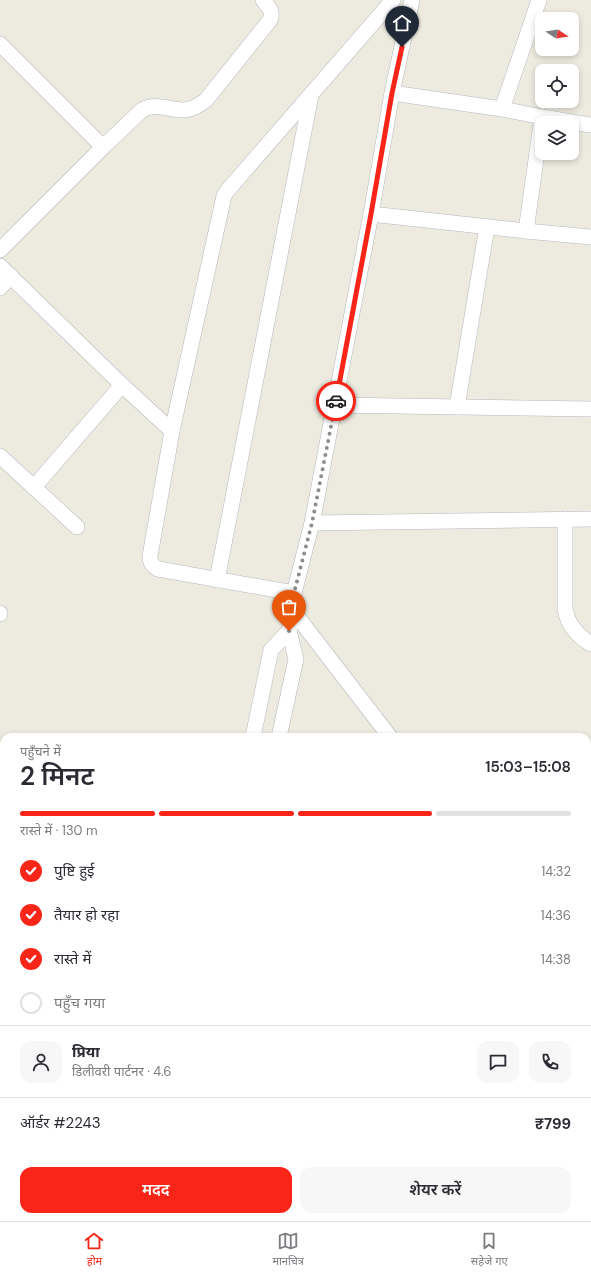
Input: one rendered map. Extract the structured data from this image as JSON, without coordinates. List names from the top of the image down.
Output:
{
  "north": "right",
  "page": {
    "heading": ["2 मिनट", "पहुँचने में", "15:03–15:08"],
    "panel": [
      "प्रिया",
      "डिलीवरी पार्टनर · 4.6",
      "ऑर्डर #2243",
      "₹799"
    ],
    "bar": "रास्ते में · 130 m",
    "list": [
      ["पुष्टि हुई", "14:32"],
      ["तैयार हो रहा", "14:36"],
      ["रास्ते में", "14:38"],
      "पहुँच गया"
    ],
    "buttons": ["मदद", "शेयर करें"],
    "tabs": ["होम", "मानचित्र", "सहेजे गए"]
  }
}
